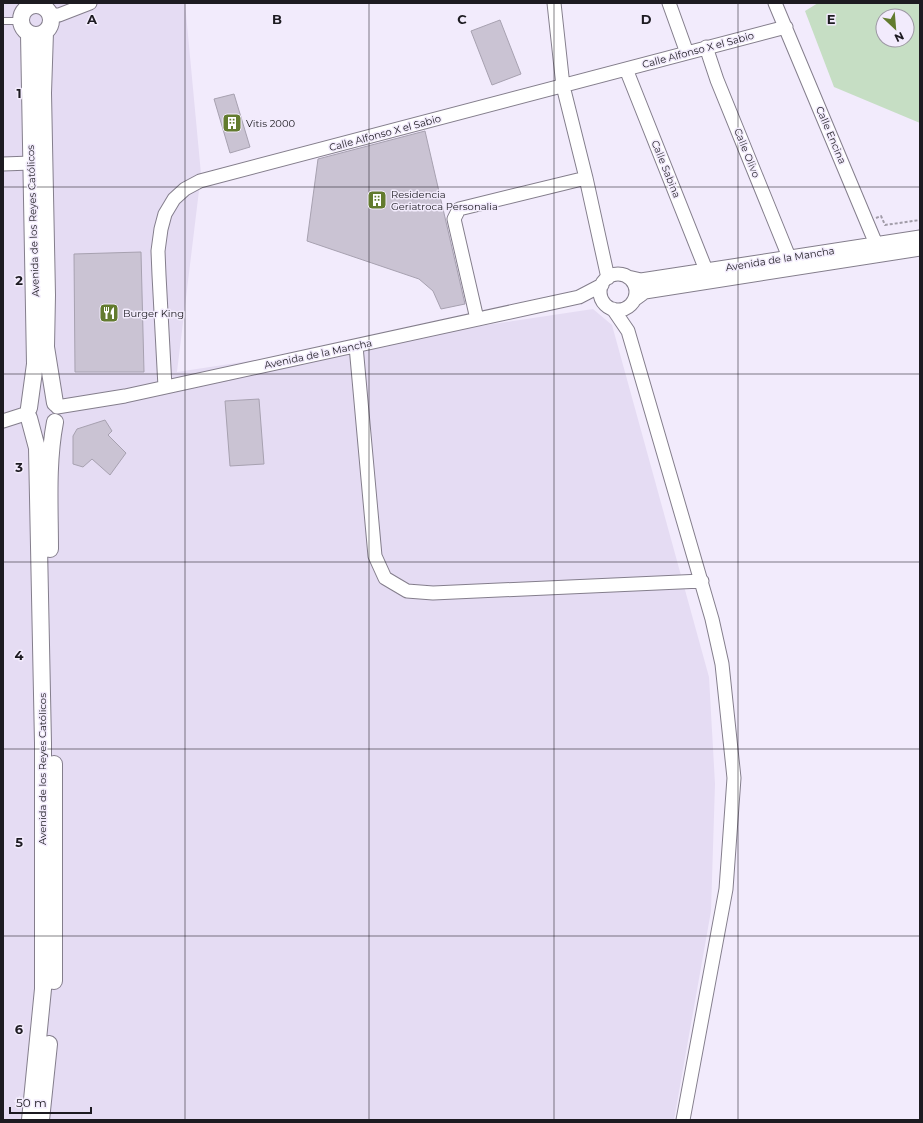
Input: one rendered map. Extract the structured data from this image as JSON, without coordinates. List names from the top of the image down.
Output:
{
  "streets": {
    "street": [
      "Calle Alfonso X el Sabio",
      "Calle Encina",
      "Calle Olivo",
      "Calle Sabina",
      "Avenida de los Reyes Católicos",
      "Avenida de la Mancha"
    ]
  },
  "crossings": [
    ["Calle Alfonso X el Sabio", "Calle Encina"],
    ["Calle Alfonso X el Sabio", "Calle Olivo"],
    ["Calle Alfonso X el Sabio", "Calle Sabina"],
    ["Calle Alfonso X el Sabio", "Avenida de la Mancha"],
    ["Calle Encina", "Avenida de la Mancha"],
    ["Calle Olivo", "Avenida de la Mancha"],
    ["Calle Sabina", "Avenida de la Mancha"],
    ["Avenida de los Reyes Católicos", "Avenida de la Mancha"]
  ],
  "places": {
    "building": ["Vitis 2000", "Residencia Geriatroca Personalia"],
    "restaurant": ["Burger King"]
  },
  "scale_bar": "50 m",
  "north": "bottom right",
  "grid": {
    "columns": [
      "A",
      "B",
      "C",
      "D",
      "E"
    ],
    "rows": [
      "1",
      "2",
      "3",
      "4",
      "5",
      "6"
    ]
  }
}
